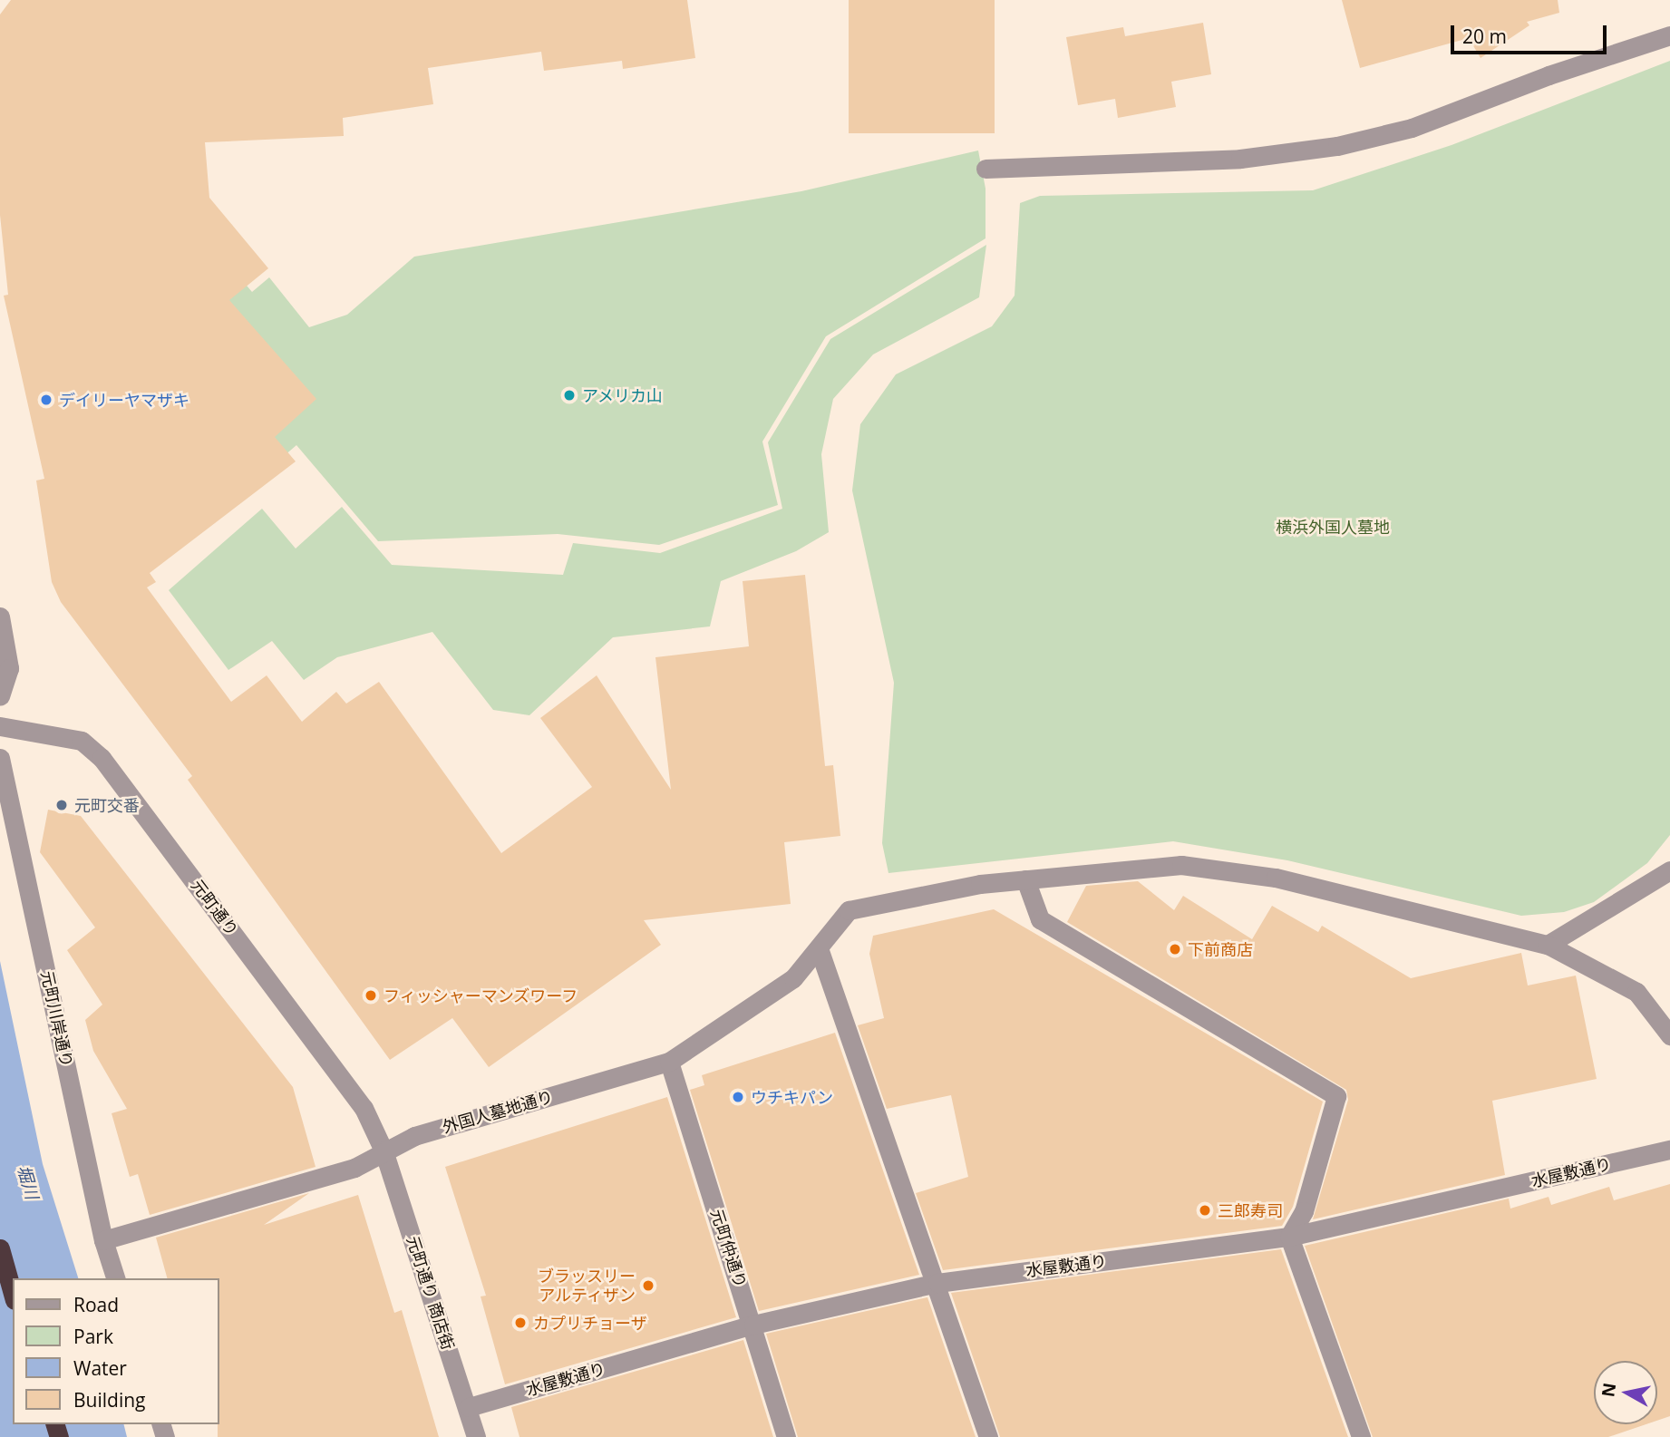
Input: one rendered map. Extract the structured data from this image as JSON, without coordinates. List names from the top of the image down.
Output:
{
  "streets": {
    "street": [
      "元町通り",
      "元町川岸通り",
      "外国人墓地通り",
      "水屋敷通り",
      "元町仲通り",
      "元町通り 商店街"
    ]
  },
  "crossings": [
    ["元町通り", "外国人墓地通り"],
    ["元町通り", "元町通り 商店街"],
    ["元町川岸通り", "外国人墓地通り"],
    ["外国人墓地通り", "元町仲通り"],
    ["外国人墓地通り", "元町通り 商店街"],
    ["水屋敷通り", "元町仲通り"],
    ["水屋敷通り", "元町通り 商店街"]
  ],
  "water": ["堀川"],
  "parks": ["横浜外国人墓地"],
  "places": [
    "アメリカ山",
    "デイリーヤマザキ",
    "元町交番",
    "下前商店",
    "フィッシャーマンズワーフ",
    "ウチキパン",
    "三郎寿司",
    "ブラッスリー アルティザン",
    "カプリチョーザ"
  ],
  "legend": [
    "Road",
    "Park",
    "Water",
    "Building"
  ],
  "scale_bar": "20 m",
  "north": "left"
}
